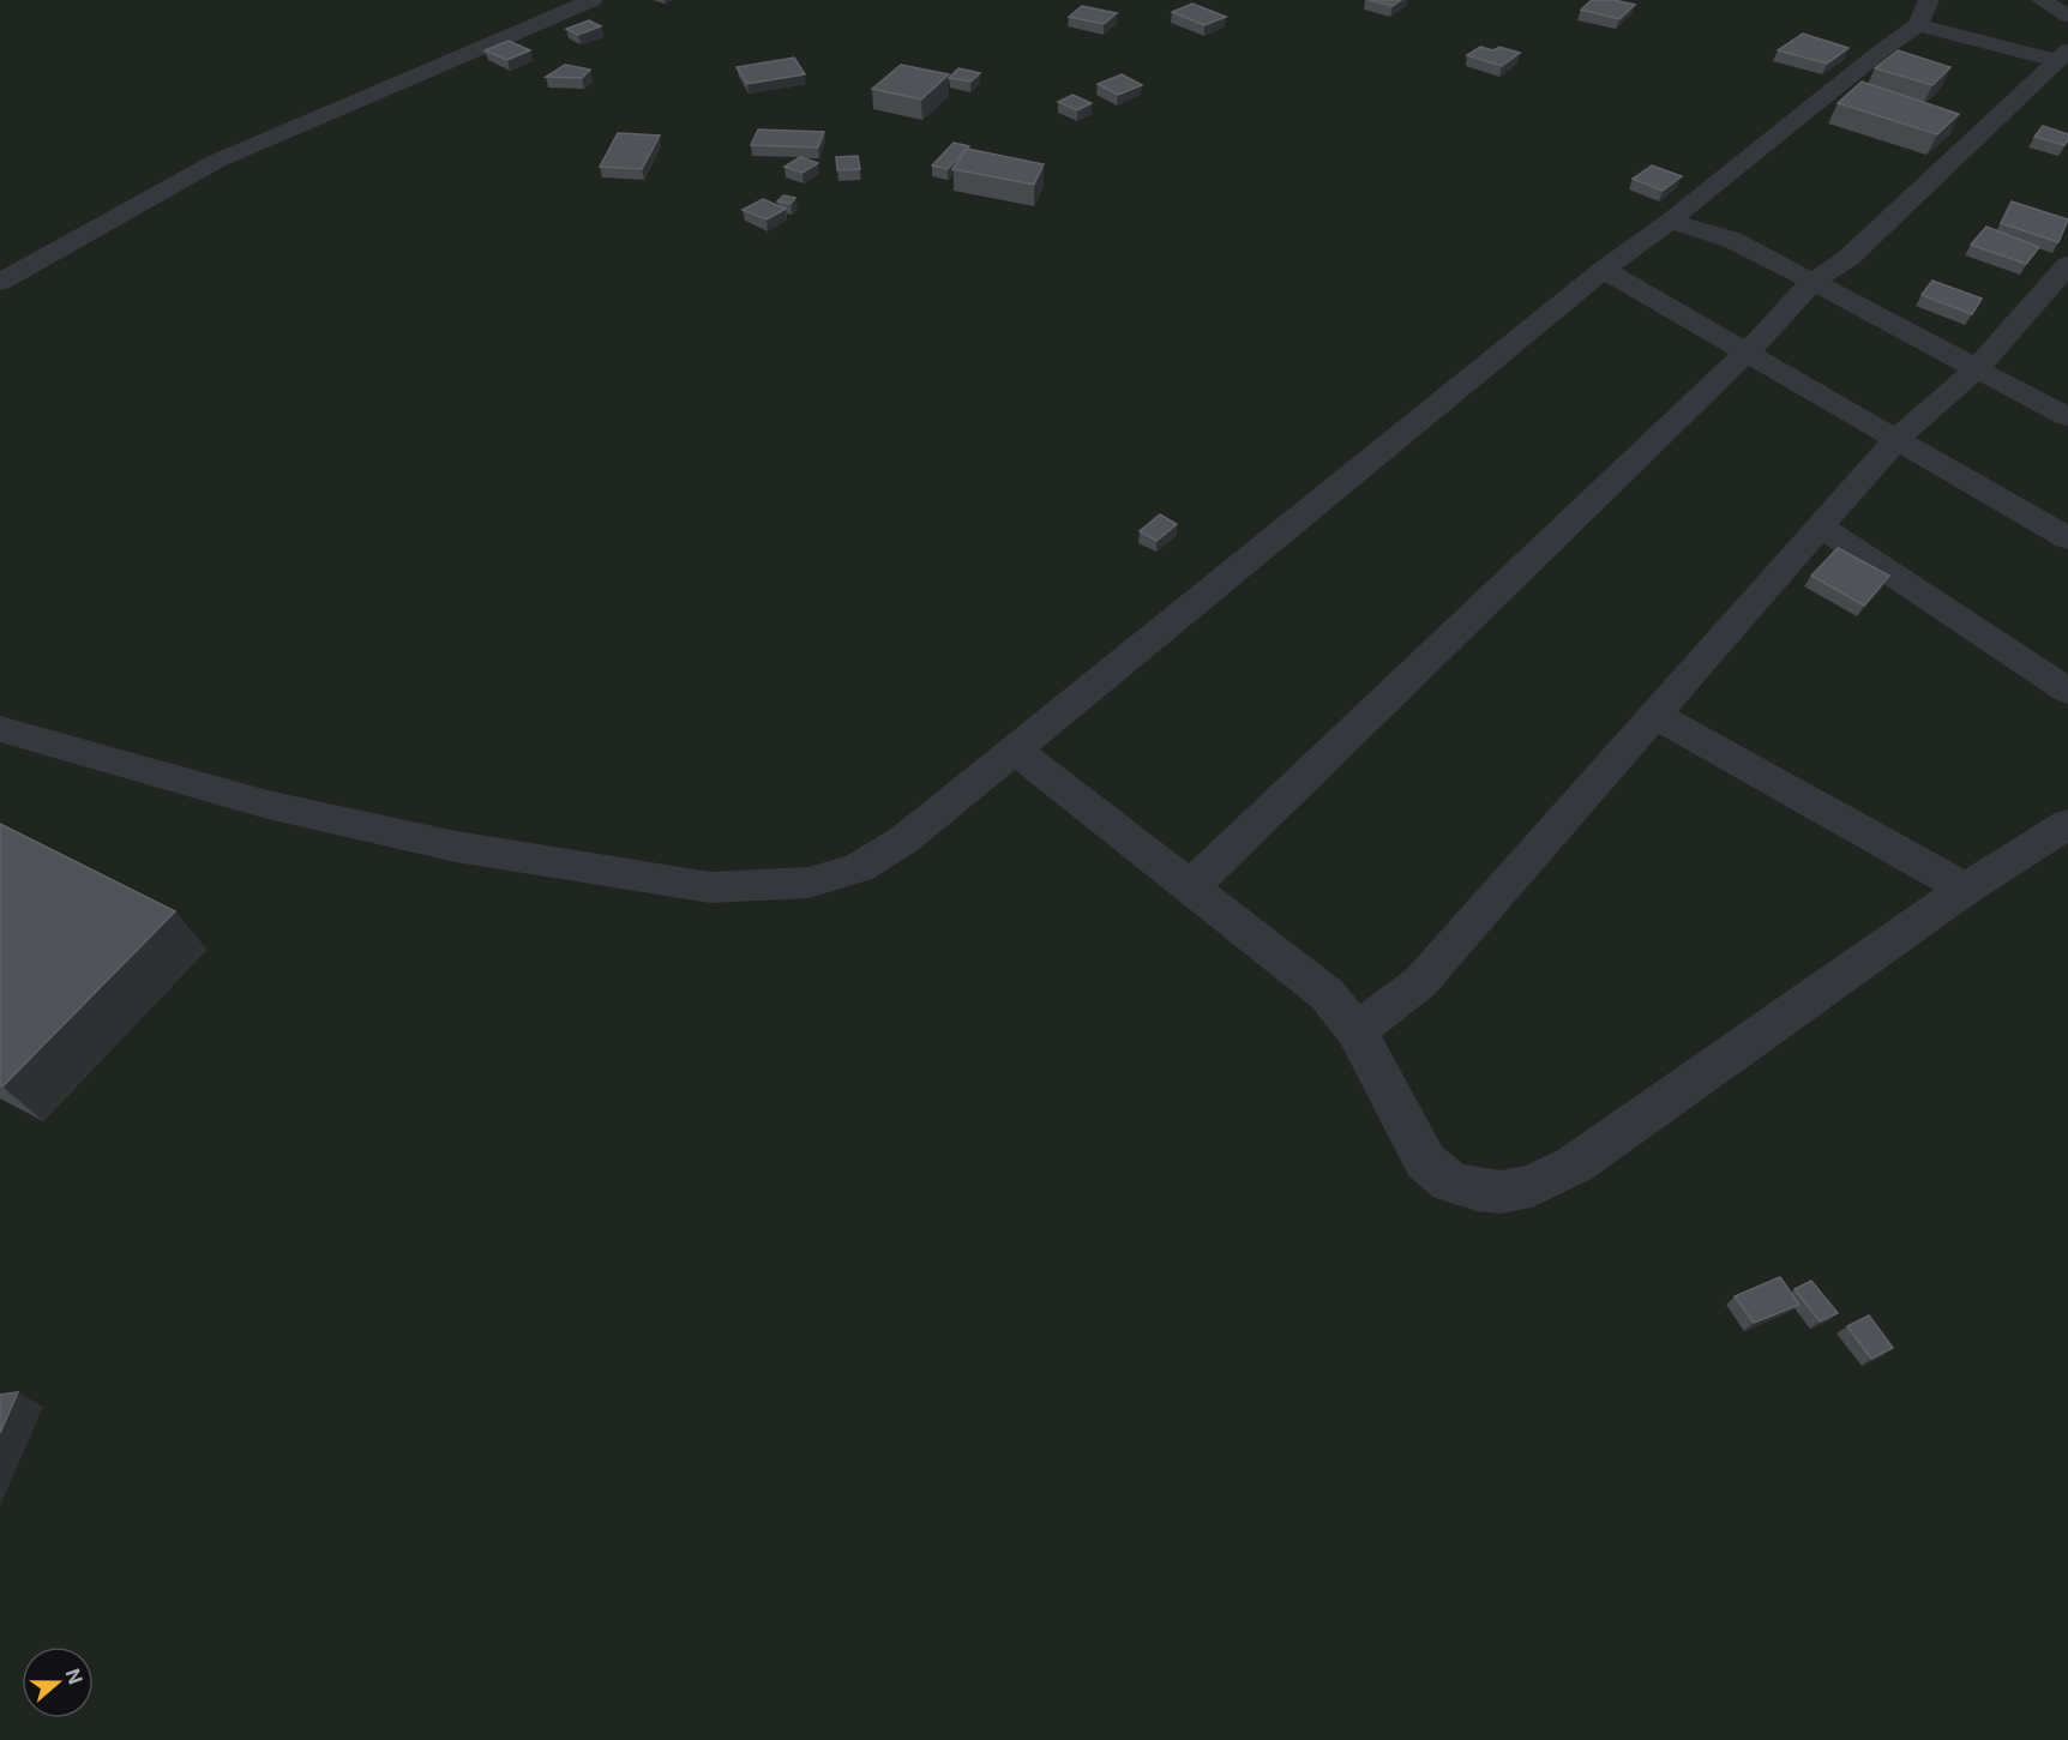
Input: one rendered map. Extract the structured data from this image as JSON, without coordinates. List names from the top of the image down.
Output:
{
  "north": "right"
}
